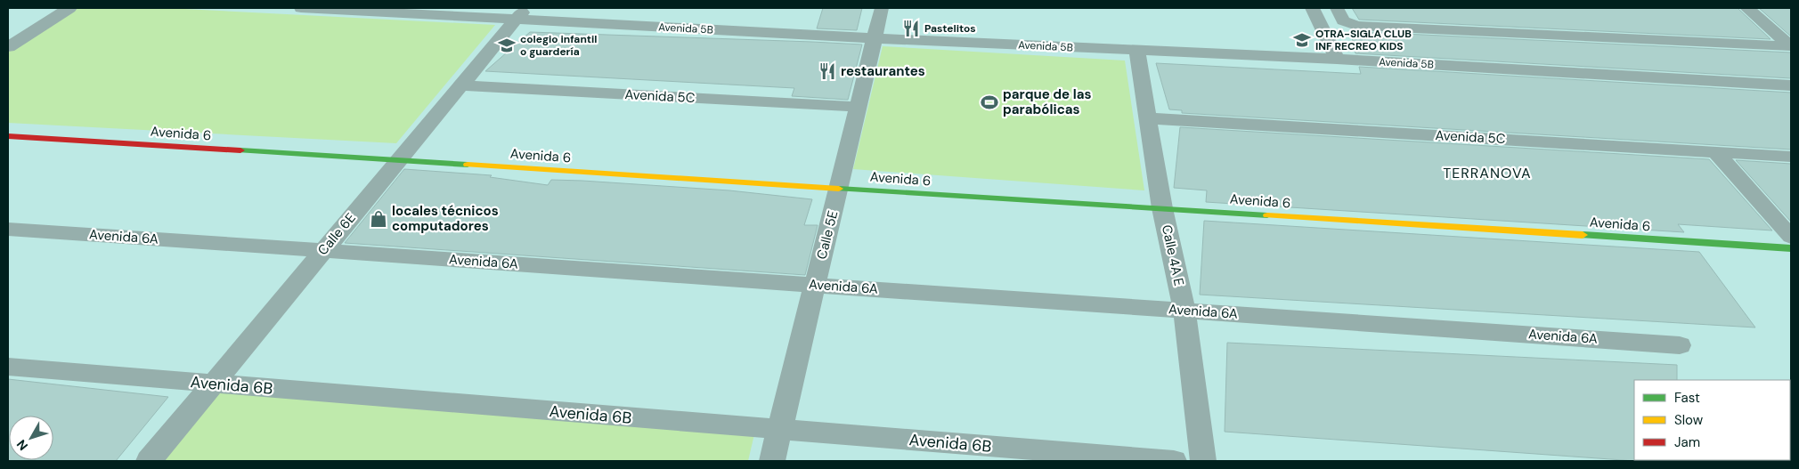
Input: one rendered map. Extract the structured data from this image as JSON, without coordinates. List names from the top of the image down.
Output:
{
  "streets": {
    "street": [
      "Avenida 5B",
      "Avenida 5C",
      "Avenida 6",
      "Calle 6E",
      "Calle 5E",
      "Avenida 6A",
      "Calle 4A E",
      "Avenida 6B"
    ]
  },
  "crossings": [
    ["Avenida 5B", "Calle 6E"],
    ["Avenida 5B", "Calle 5E"],
    ["Avenida 5B", "Calle 4A E"],
    ["Avenida 5C", "Calle 6E"],
    ["Avenida 5C", "Calle 5E"],
    ["Avenida 5C", "Calle 4A E"],
    ["Avenida 6", "Calle 6E"],
    ["Avenida 6", "Calle 5E"],
    ["Avenida 6", "Calle 4A E"],
    ["Calle 6E", "Avenida 6A"],
    ["Calle 6E", "Avenida 6B"],
    ["Calle 5E", "Avenida 6A"],
    ["Calle 5E", "Avenida 6B"],
    ["Avenida 6A", "Calle 4A E"]
  ],
  "districts": ["TERRANOVA"],
  "places": {
    "restaurant": ["Pastelitos", "restaurantes"],
    "school or university": ["OTRA-SIGLA CLUB INF RECREO KIDS", "colegio infantil o guardería"],
    "sports": ["parque de las parabólicas"],
    "shop": ["locales técnicos computadores"]
  },
  "legend": ["Fast", "Slow", "Jam"],
  "north": "bottom left"
}
